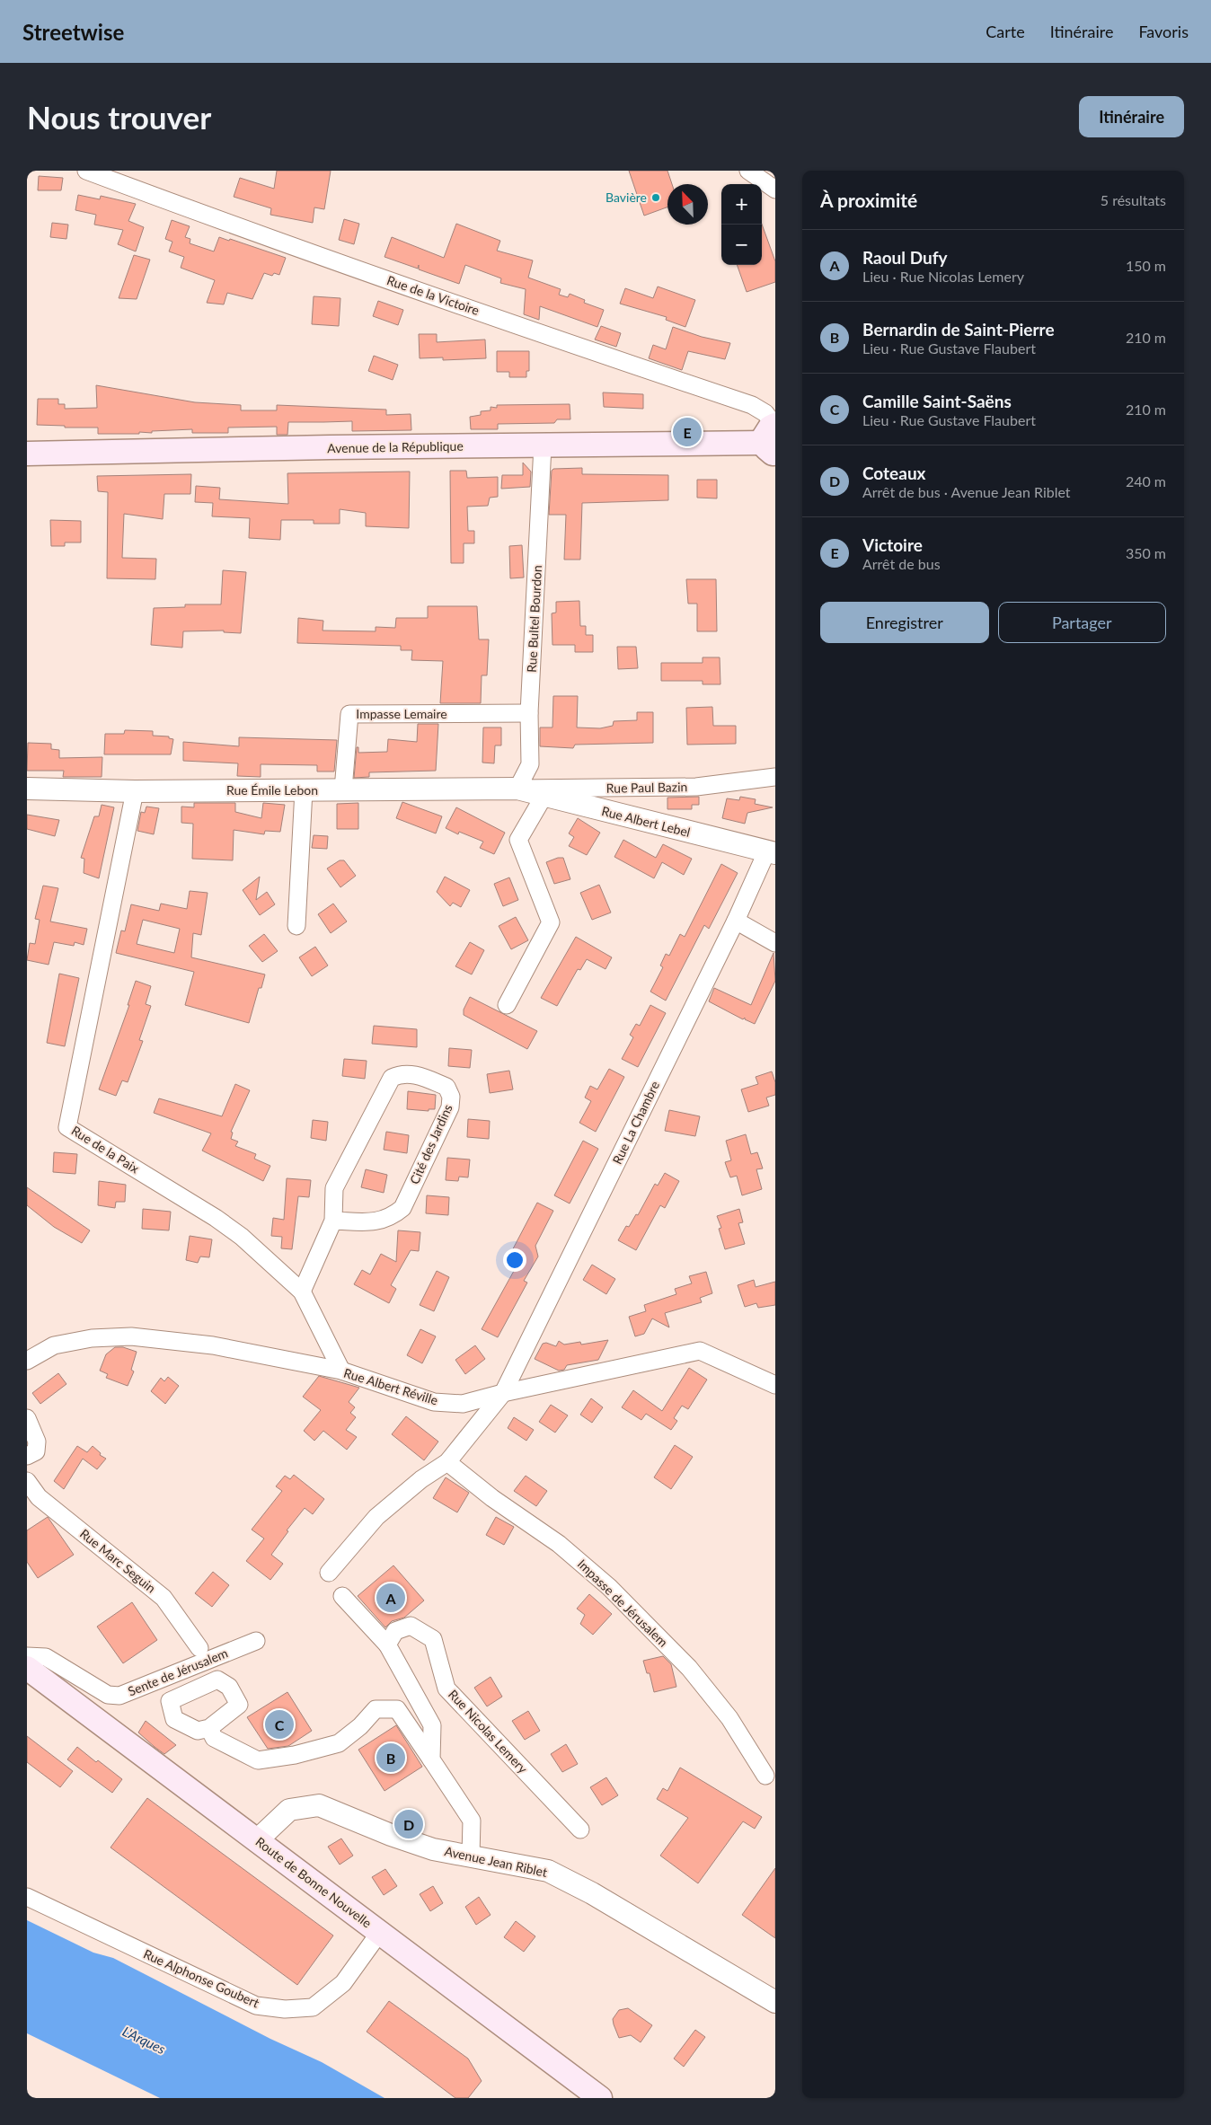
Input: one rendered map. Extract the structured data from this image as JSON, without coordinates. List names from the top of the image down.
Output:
{
  "streets": {
    "main road": ["Avenue de la République", "Route de Bonne Nouvelle"],
    "street": [
      "Rue de la Victoire",
      "Rue Bultel Bourdon",
      "Impasse Lemaire",
      "Rue Paul Bazin",
      "Rue Émile Lebon",
      "Rue Albert Lebel",
      "Rue La Chambre",
      "Cité des Jardins",
      "Rue de la Paix",
      "Rue Albert Réville",
      "Rue Marc Seguin",
      "Impasse de Jérusalem",
      "Sente de Jérusalem",
      "Rue Nicolas Lemery",
      "Avenue Jean Riblet",
      "Rue Alphonse Goubert"
    ]
  },
  "crossings": [
    ["Rue de la Victoire", "Avenue de la République"],
    ["Avenue de la République", "Rue Bultel Bourdon"],
    ["Rue Bultel Bourdon", "Impasse Lemaire"],
    ["Rue Bultel Bourdon", "Rue Paul Bazin"],
    ["Rue Bultel Bourdon", "Rue Émile Lebon"],
    ["Rue Bultel Bourdon", "Rue Albert Lebel"],
    ["Impasse Lemaire", "Rue Émile Lebon"],
    ["Rue Paul Bazin", "Rue Émile Lebon"],
    ["Rue Paul Bazin", "Rue Albert Lebel"],
    ["Rue Émile Lebon", "Rue Albert Lebel"],
    ["Rue Émile Lebon", "Rue de la Paix"],
    ["Rue Albert Lebel", "Rue La Chambre"],
    ["Rue La Chambre", "Rue Albert Réville"],
    ["Cité des Jardins", "Rue de la Paix"],
    ["Rue de la Paix", "Rue Albert Réville"],
    ["Avenue Jean Riblet", "Route de Bonne Nouvelle"],
    ["Route de Bonne Nouvelle", "Rue Alphonse Goubert"]
  ],
  "water": ["L'Arques"],
  "places": ["Bavière"],
  "north": "top left",
  "page": {
    "header": "Streetwise",
    "nav": ["Carte", "Itinéraire", "Favoris"],
    "buttons": [
      "Itinéraire",
      ["Enregistrer", "Partager"]
    ],
    "title": "Nous trouver",
    "heading": ["À proximité", "5 résultats"],
    "map_buttons": ["+", "−"],
    "list": [
      {
        "mark": "A",
        "name": "Raoul Dufy",
        "note": "Lieu · Rue Nicolas Lemery",
        "value": "150 m"
      },
      {
        "mark": "B",
        "name": "Bernardin de Saint-Pierre",
        "note": "Lieu · Rue Gustave Flaubert",
        "value": "210 m"
      },
      {
        "mark": "C",
        "name": "Camille Saint-Saëns",
        "note": "Lieu · Rue Gustave Flaubert",
        "value": "210 m"
      },
      {
        "mark": "D",
        "name": "Coteaux",
        "note": "Arrêt de bus · Avenue Jean Riblet",
        "value": "240 m"
      },
      {
        "mark": "E",
        "name": "Victoire",
        "note": "Arrêt de bus",
        "value": "350 m"
      }
    ],
    "pins": [
      "E",
      "A",
      "C",
      "B",
      "D"
    ]
  }
}
